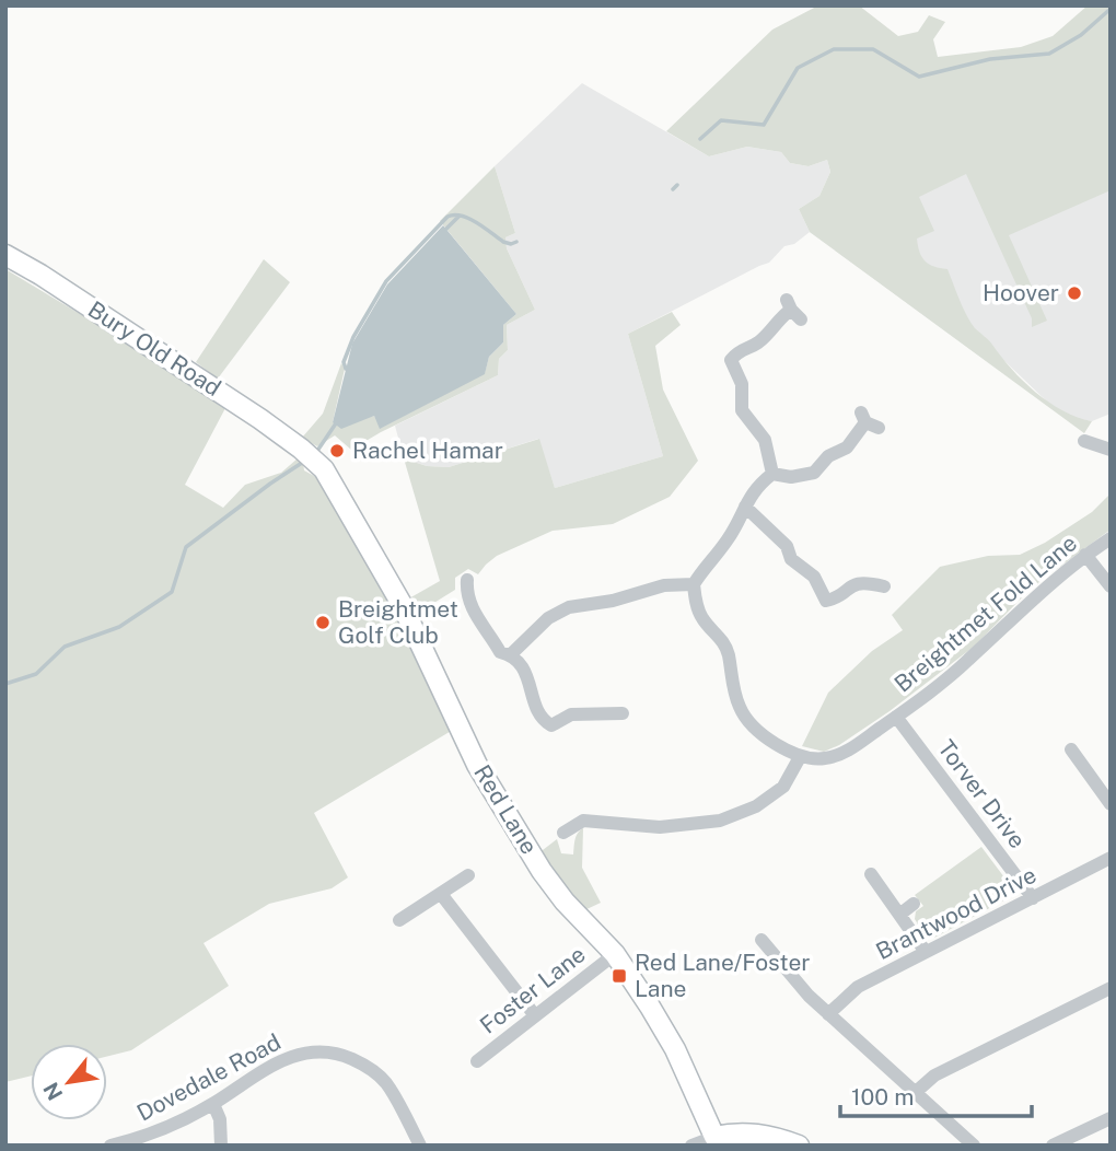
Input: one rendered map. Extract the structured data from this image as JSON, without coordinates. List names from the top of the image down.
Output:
{
  "streets": {
    "street": [
      "Bury Old Road",
      "Breightmet Fold Lane",
      "Torver Drive",
      "Red Lane",
      "Brantwood Drive",
      "Foster Lane",
      "Dovedale Road"
    ]
  },
  "crossings": [
    ["Bury Old Road", "Red Lane"],
    ["Breightmet Fold Lane", "Torver Drive"],
    ["Torver Drive", "Brantwood Drive"],
    ["Red Lane", "Foster Lane"]
  ],
  "places": {
    "other": ["Hoover", "Rachel Hamar", "Breightmet Golf Club"],
    "transit": ["Red Lane/Foster Lane"]
  },
  "scale_bar": "100 m",
  "north": "bottom left"
}
